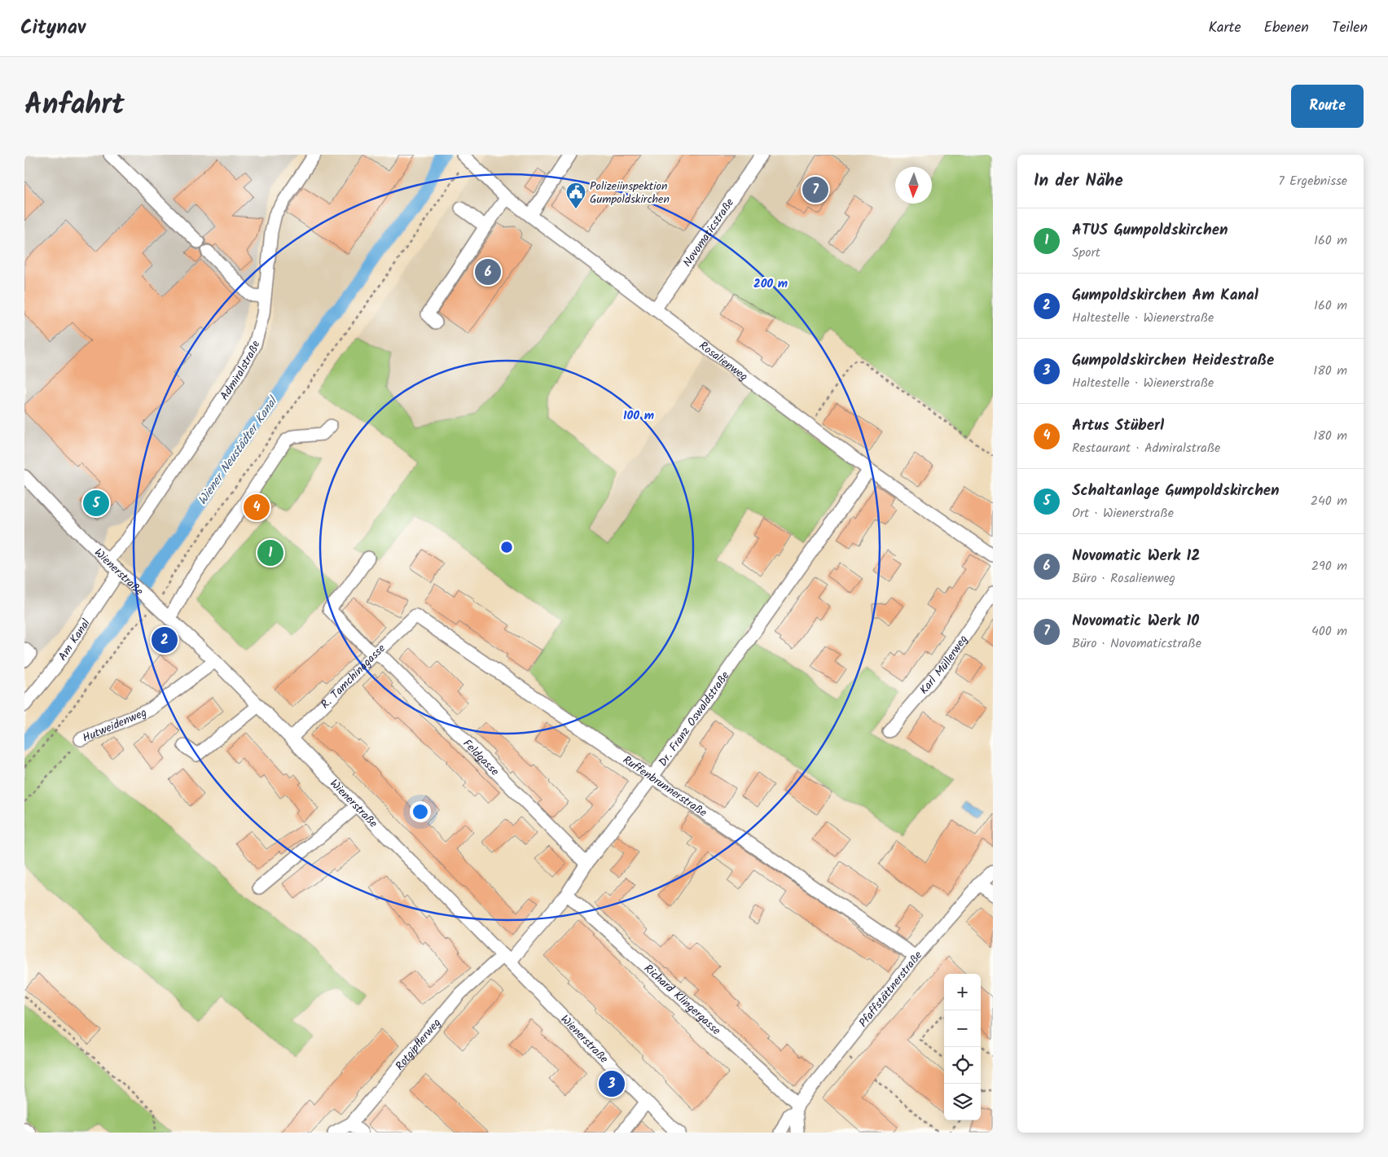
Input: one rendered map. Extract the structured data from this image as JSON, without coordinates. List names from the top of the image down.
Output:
{
  "streets": {
    "street": [
      "Novomaticstraße",
      "Rosalienweg",
      "Admiralstraße",
      "Wienerstraße",
      "Am Kanal",
      "Karl Müllerweg",
      "R. Tamchinagasse",
      "Dr. Franz Oswaldstraße",
      "Hutweidenweg",
      "Feldgasse",
      "Ruffenbrunnerstraße",
      "Pfaffstättnerstraße",
      "Richard Klingergasse",
      "Rotgipflerweg"
    ]
  },
  "crossings": [
    ["Novomaticstraße", "Rosalienweg"],
    ["Rosalienweg", "Dr. Franz Oswaldstraße"],
    ["Admiralstraße", "Wienerstraße"],
    ["Wienerstraße", "Am Kanal"],
    ["Wienerstraße", "R. Tamchinagasse"],
    ["Wienerstraße", "Dr. Franz Oswaldstraße"],
    ["Wienerstraße", "Hutweidenweg"],
    ["Wienerstraße", "Rotgipflerweg"],
    ["R. Tamchinagasse", "Feldgasse"],
    ["R. Tamchinagasse", "Ruffenbrunnerstraße"],
    ["Dr. Franz Oswaldstraße", "Feldgasse"],
    ["Dr. Franz Oswaldstraße", "Ruffenbrunnerstraße"],
    ["Dr. Franz Oswaldstraße", "Richard Klingergasse"],
    ["Dr. Franz Oswaldstraße", "Rotgipflerweg"],
    ["Ruffenbrunnerstraße", "Pfaffstättnerstraße"],
    ["Pfaffstättnerstraße", "Richard Klingergasse"]
  ],
  "water": ["Wiener Neustädter Kanal"],
  "places": {
    "public building": ["Polizeiinspektion Gumpoldskirchen"]
  },
  "north": "bottom",
  "page": {
    "header": "Citynav",
    "nav": ["Karte", "Ebenen", "Teilen"],
    "title": "Anfahrt",
    "buttons": "Route",
    "heading": ["In der Nähe", "7 Ergebnisse"],
    "pins": [
      "7",
      "6",
      "5",
      "4",
      "1",
      "2",
      "3"
    ],
    "list": [
      {
        "mark": "1",
        "name": "ATUS Gumpoldskirchen",
        "note": "Sport",
        "value": "160 m"
      },
      {
        "mark": "2",
        "name": "Gumpoldskirchen Am Kanal",
        "note": "Haltestelle · Wienerstraße",
        "value": "160 m"
      },
      {
        "mark": "3",
        "name": "Gumpoldskirchen Heidestraße",
        "note": "Haltestelle · Wienerstraße",
        "value": "180 m"
      },
      {
        "mark": "4",
        "name": "Artus Stüberl",
        "note": "Restaurant · Admiralstraße",
        "value": "180 m"
      },
      {
        "mark": "5",
        "name": "Schaltanlage Gumpoldskirchen",
        "note": "Ort · Wienerstraße",
        "value": "240 m"
      },
      {
        "mark": "6",
        "name": "Novomatic Werk 12",
        "note": "Büro · Rosalienweg",
        "value": "290 m"
      },
      {
        "mark": "7",
        "name": "Novomatic Werk 10",
        "note": "Büro · Novomaticstraße",
        "value": "400 m"
      }
    ],
    "map_buttons": ["+", "−"]
  },
  "rings": ["200 m", "100 m"]
}
